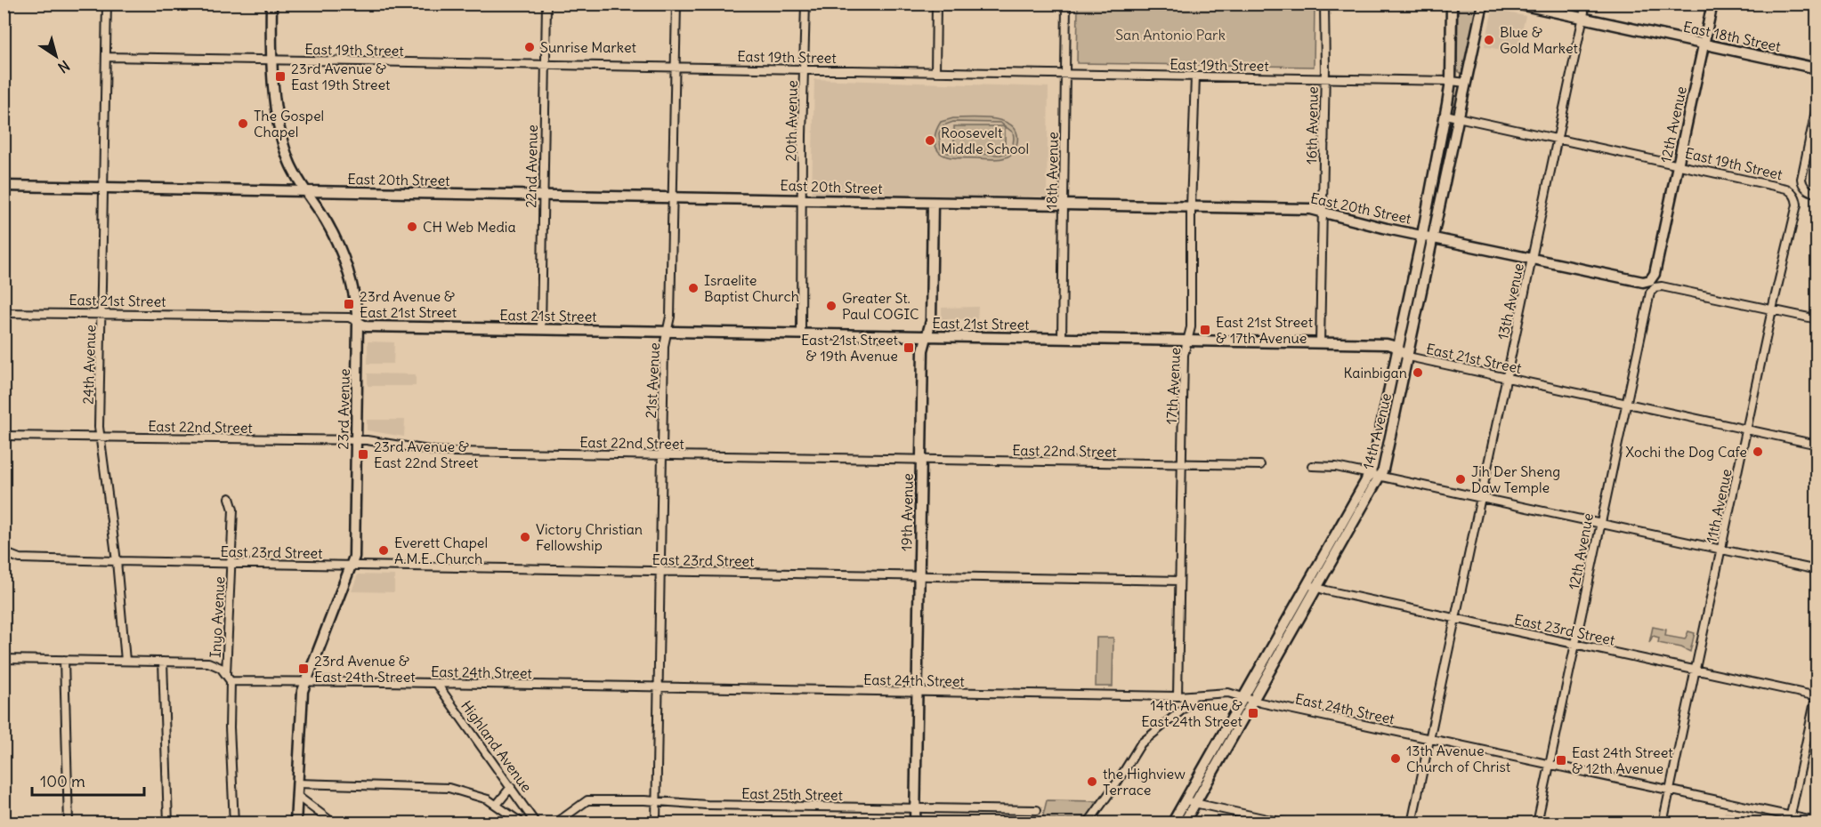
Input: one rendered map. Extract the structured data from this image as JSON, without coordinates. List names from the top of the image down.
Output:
{
  "streets": {
    "street": [
      "East 18th Street",
      "East 19th Street",
      "20th Avenue",
      "12th Avenue",
      "16th Avenue",
      "22nd Avenue",
      "18th Avenue",
      "East 20th Street",
      "East 21st Street",
      "13th Avenue",
      "24th Avenue",
      "21st Avenue",
      "17th Avenue",
      "23rd Avenue",
      "East 22nd Street",
      "14th Avenue",
      "11th Avenue",
      "19th Avenue",
      "East 23rd Street",
      "Inyo Avenue",
      "East 24th Street",
      "Highland Avenue",
      "East 25th Street"
    ]
  },
  "crossings": [
    ["East 18th Street", "12th Avenue"],
    ["East 18th Street", "13th Avenue"],
    ["East 19th Street", "20th Avenue"],
    ["East 19th Street", "12th Avenue"],
    ["East 19th Street", "16th Avenue"],
    ["East 19th Street", "22nd Avenue"],
    ["East 19th Street", "18th Avenue"],
    ["East 19th Street", "13th Avenue"],
    ["East 19th Street", "24th Avenue"],
    ["East 19th Street", "21st Avenue"],
    ["East 19th Street", "17th Avenue"],
    ["East 19th Street", "23rd Avenue"],
    ["East 19th Street", "14th Avenue"],
    ["East 19th Street", "11th Avenue"],
    ["20th Avenue", "East 20th Street"],
    ["20th Avenue", "East 21st Street"],
    ["12th Avenue", "East 20th Street"],
    ["12th Avenue", "East 21st Street"],
    ["12th Avenue", "East 23rd Street"],
    ["12th Avenue", "East 24th Street"],
    ["16th Avenue", "East 20th Street"],
    ["16th Avenue", "East 21st Street"],
    ["22nd Avenue", "East 20th Street"],
    ["22nd Avenue", "East 21st Street"],
    ["18th Avenue", "East 20th Street"],
    ["18th Avenue", "East 21st Street"],
    ["East 20th Street", "13th Avenue"],
    ["East 20th Street", "24th Avenue"],
    ["East 20th Street", "21st Avenue"],
    ["East 20th Street", "17th Avenue"],
    ["East 20th Street", "23rd Avenue"],
    ["East 20th Street", "14th Avenue"],
    ["East 20th Street", "11th Avenue"],
    ["East 20th Street", "19th Avenue"],
    ["East 21st Street", "13th Avenue"],
    ["East 21st Street", "24th Avenue"],
    ["East 21st Street", "21st Avenue"],
    ["East 21st Street", "17th Avenue"],
    ["East 21st Street", "23rd Avenue"],
    ["East 21st Street", "14th Avenue"],
    ["East 21st Street", "11th Avenue"],
    ["East 21st Street", "19th Avenue"],
    ["13th Avenue", "East 23rd Street"],
    ["13th Avenue", "East 24th Street"],
    ["24th Avenue", "East 22nd Street"],
    ["24th Avenue", "East 23rd Street"],
    ["21st Avenue", "East 22nd Street"],
    ["21st Avenue", "East 23rd Street"],
    ["21st Avenue", "East 24th Street"],
    ["21st Avenue", "East 25th Street"],
    ["17th Avenue", "East 22nd Street"],
    ["17th Avenue", "East 23rd Street"],
    ["17th Avenue", "East 24th Street"],
    ["23rd Avenue", "East 22nd Street"],
    ["23rd Avenue", "East 23rd Street"],
    ["23rd Avenue", "East 24th Street"],
    ["East 22nd Street", "19th Avenue"],
    ["14th Avenue", "East 23rd Street"],
    ["14th Avenue", "East 24th Street"],
    ["11th Avenue", "East 23rd Street"],
    ["11th Avenue", "East 24th Street"],
    ["19th Avenue", "East 23rd Street"],
    ["19th Avenue", "East 24th Street"],
    ["19th Avenue", "East 25th Street"],
    ["East 23rd Street", "Inyo Avenue"],
    ["East 24th Street", "Highland Avenue"]
  ],
  "parks": ["San Antonio Park"],
  "places": {
    "other": [
      "Blue & Gold Market",
      "Sunrise Market",
      "The Gospel Chapel",
      "Roosevelt Middle School",
      "CH Web Media",
      "Israelite Baptist Church",
      "Greater St. Paul COGIC",
      "Kainbigan",
      "Xochi the Dog Cafe",
      "Jih Der Sheng Daw Temple",
      "Victory Christian Fellowship",
      "Everett Chapel A.M.E. Church",
      "13th Avenue Church of Christ",
      "the Highview Terrace"
    ],
    "transit": [
      "23rd Avenue & East 19th Street",
      "23rd Avenue & East 21st Street",
      "East 21st Street & 17th Avenue",
      "East 21st Street & 19th Avenue",
      "23rd Avenue & East 22nd Street",
      "23rd Avenue & East 24th Street",
      "14th Avenue & East 24th Street",
      "East 24th Street & 12th Avenue"
    ]
  },
  "scale_bar": "100 m",
  "north": "bottom right"
}
